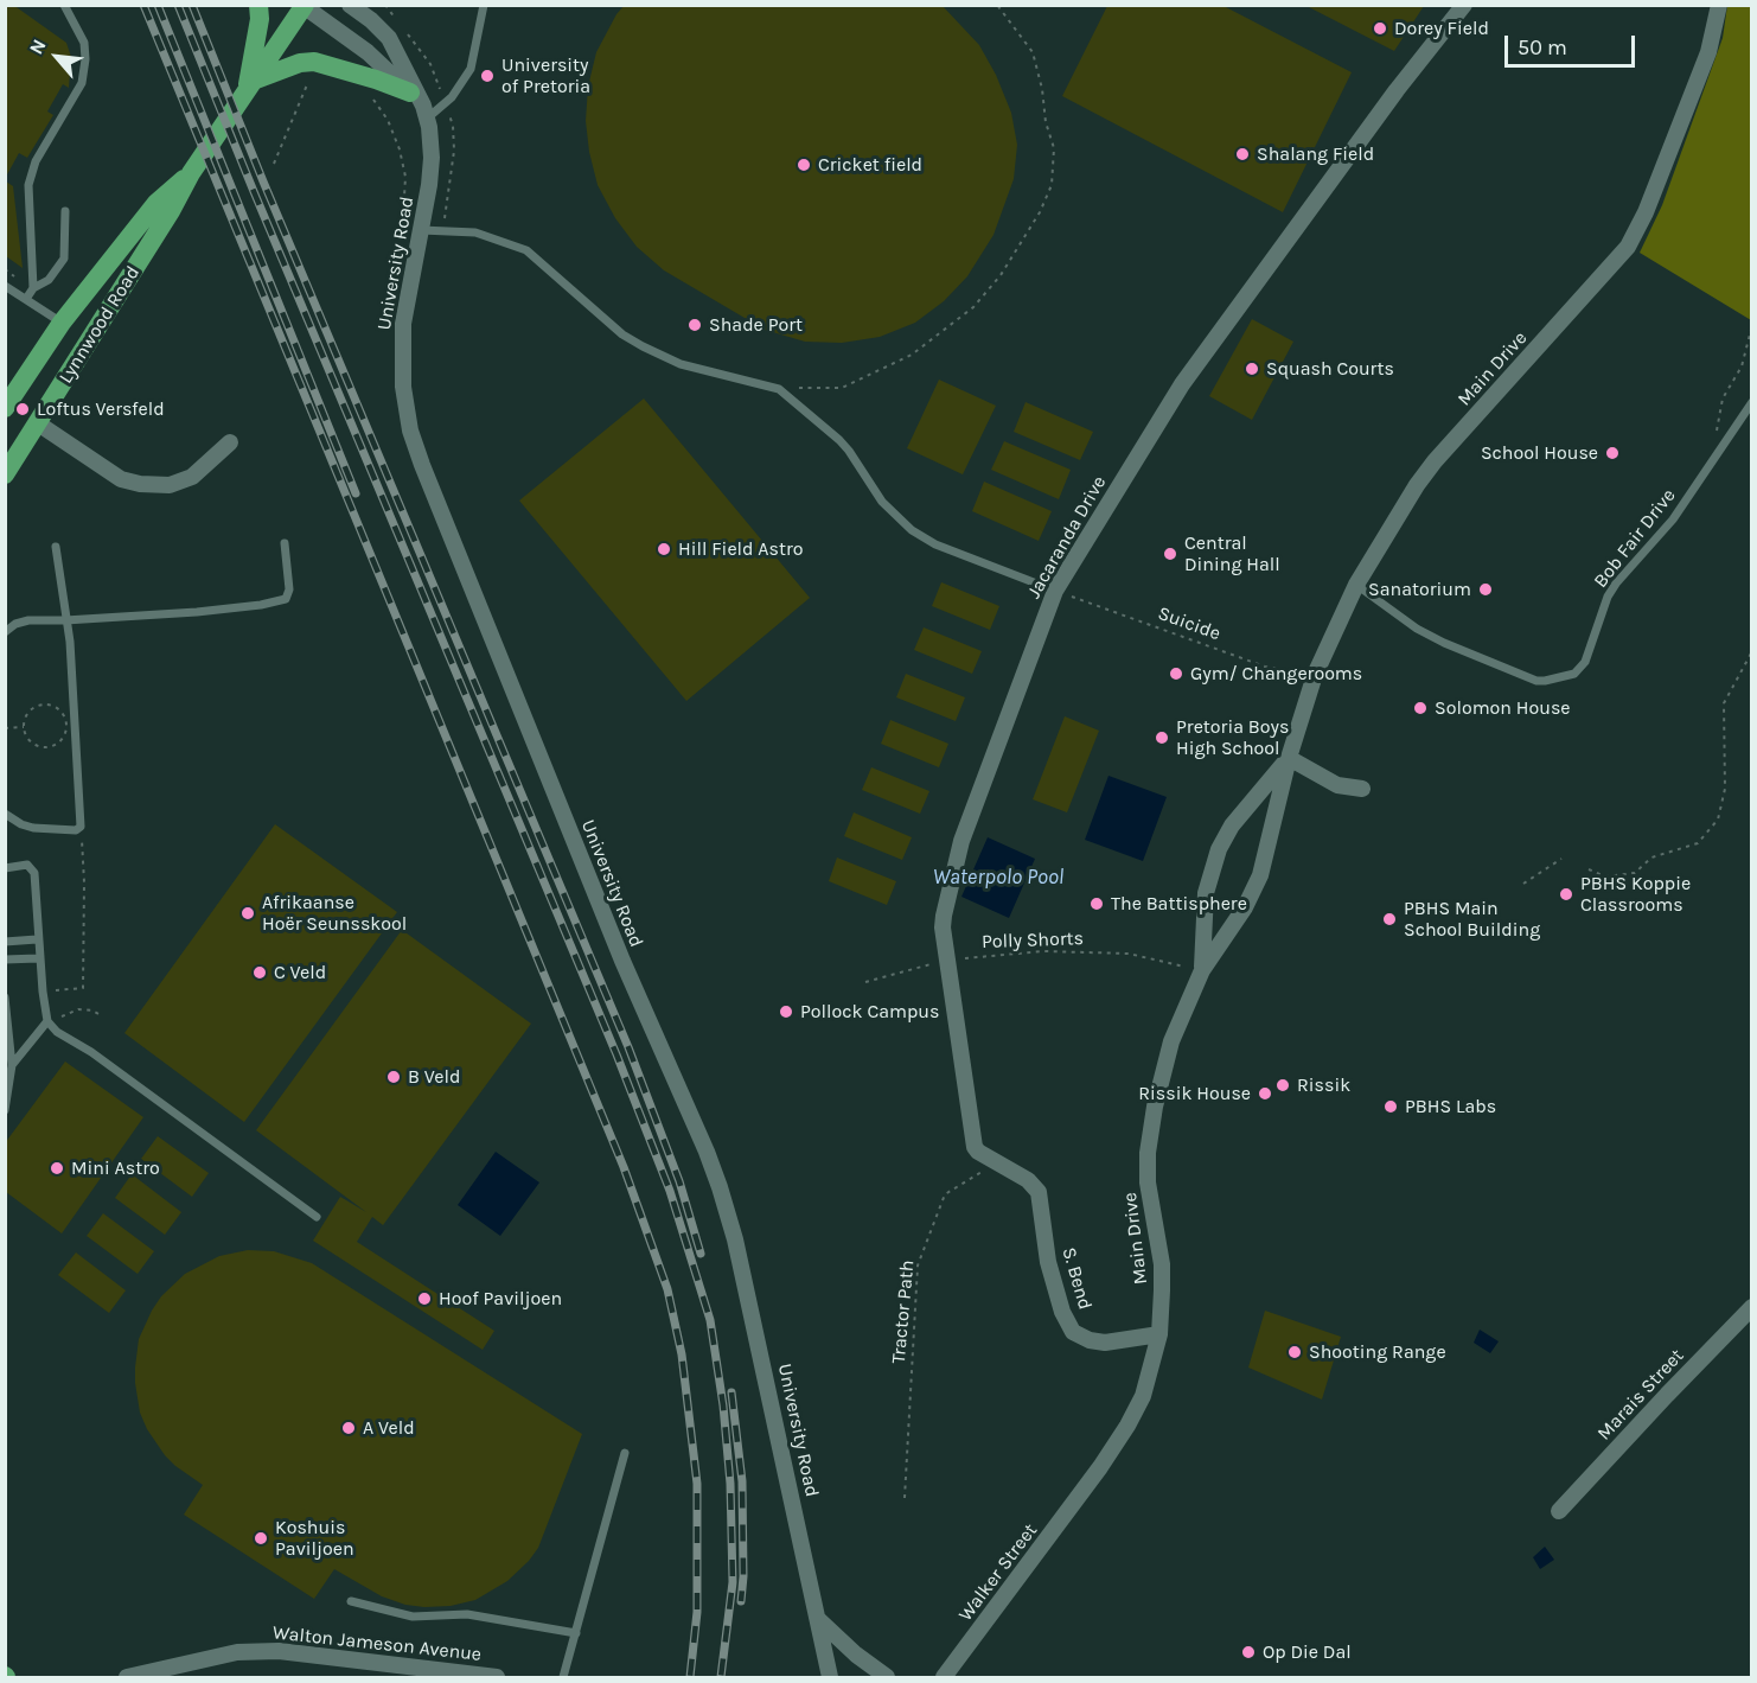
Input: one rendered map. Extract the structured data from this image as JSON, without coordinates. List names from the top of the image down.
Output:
{
  "streets": {
    "main road": ["Lynnwood Road"],
    "street": [
      "University Road",
      "Main Drive",
      "Jacaranda Drive",
      "S. Bend",
      "Marais Street",
      "Walker Street",
      "Walton Jameson Avenue"
    ],
    "lane": ["Bob Fair Drive"],
    "path": ["Suicide", "Polly Shorts", "Tractor Path"]
  },
  "crossings": [
    ["Main Drive", "Bob Fair Drive"],
    ["Main Drive", "Suicide"],
    ["Main Drive", "Polly Shorts"],
    ["Main Drive", "S. Bend"],
    ["Main Drive", "Walker Street"],
    ["Jacaranda Drive", "Suicide"],
    ["Jacaranda Drive", "Polly Shorts"],
    ["Jacaranda Drive", "S. Bend"],
    ["Jacaranda Drive", "Tractor Path"],
    ["S. Bend", "Tractor Path"]
  ],
  "water": ["Waterpolo Pool"],
  "places": [
    "Dorey Field",
    "University of Pretoria",
    "Shalang Field",
    "Cricket field",
    "Shade Port",
    "Squash Courts",
    "Loftus Versfeld",
    "School House",
    "Hill Field Astro",
    "Central Dining Hall",
    "Sanatorium",
    "Gym/ Changerooms",
    "Solomon House",
    "Pretoria Boys High School",
    "PBHS Koppie Classrooms",
    "The Battisphere",
    "Afrikaanse Hoër Seunsskool",
    "PBHS Main School Building",
    "C Veld",
    "Pollock Campus",
    "B Veld",
    "Rissik",
    "Rissik House",
    "PBHS Labs",
    "Mini Astro",
    "Hoof Paviljoen",
    "Shooting Range",
    "A Veld",
    "Koshuis Paviljoen",
    "Op Die Dal"
  ],
  "scale_bar": "50 m",
  "north": "top left"
}
